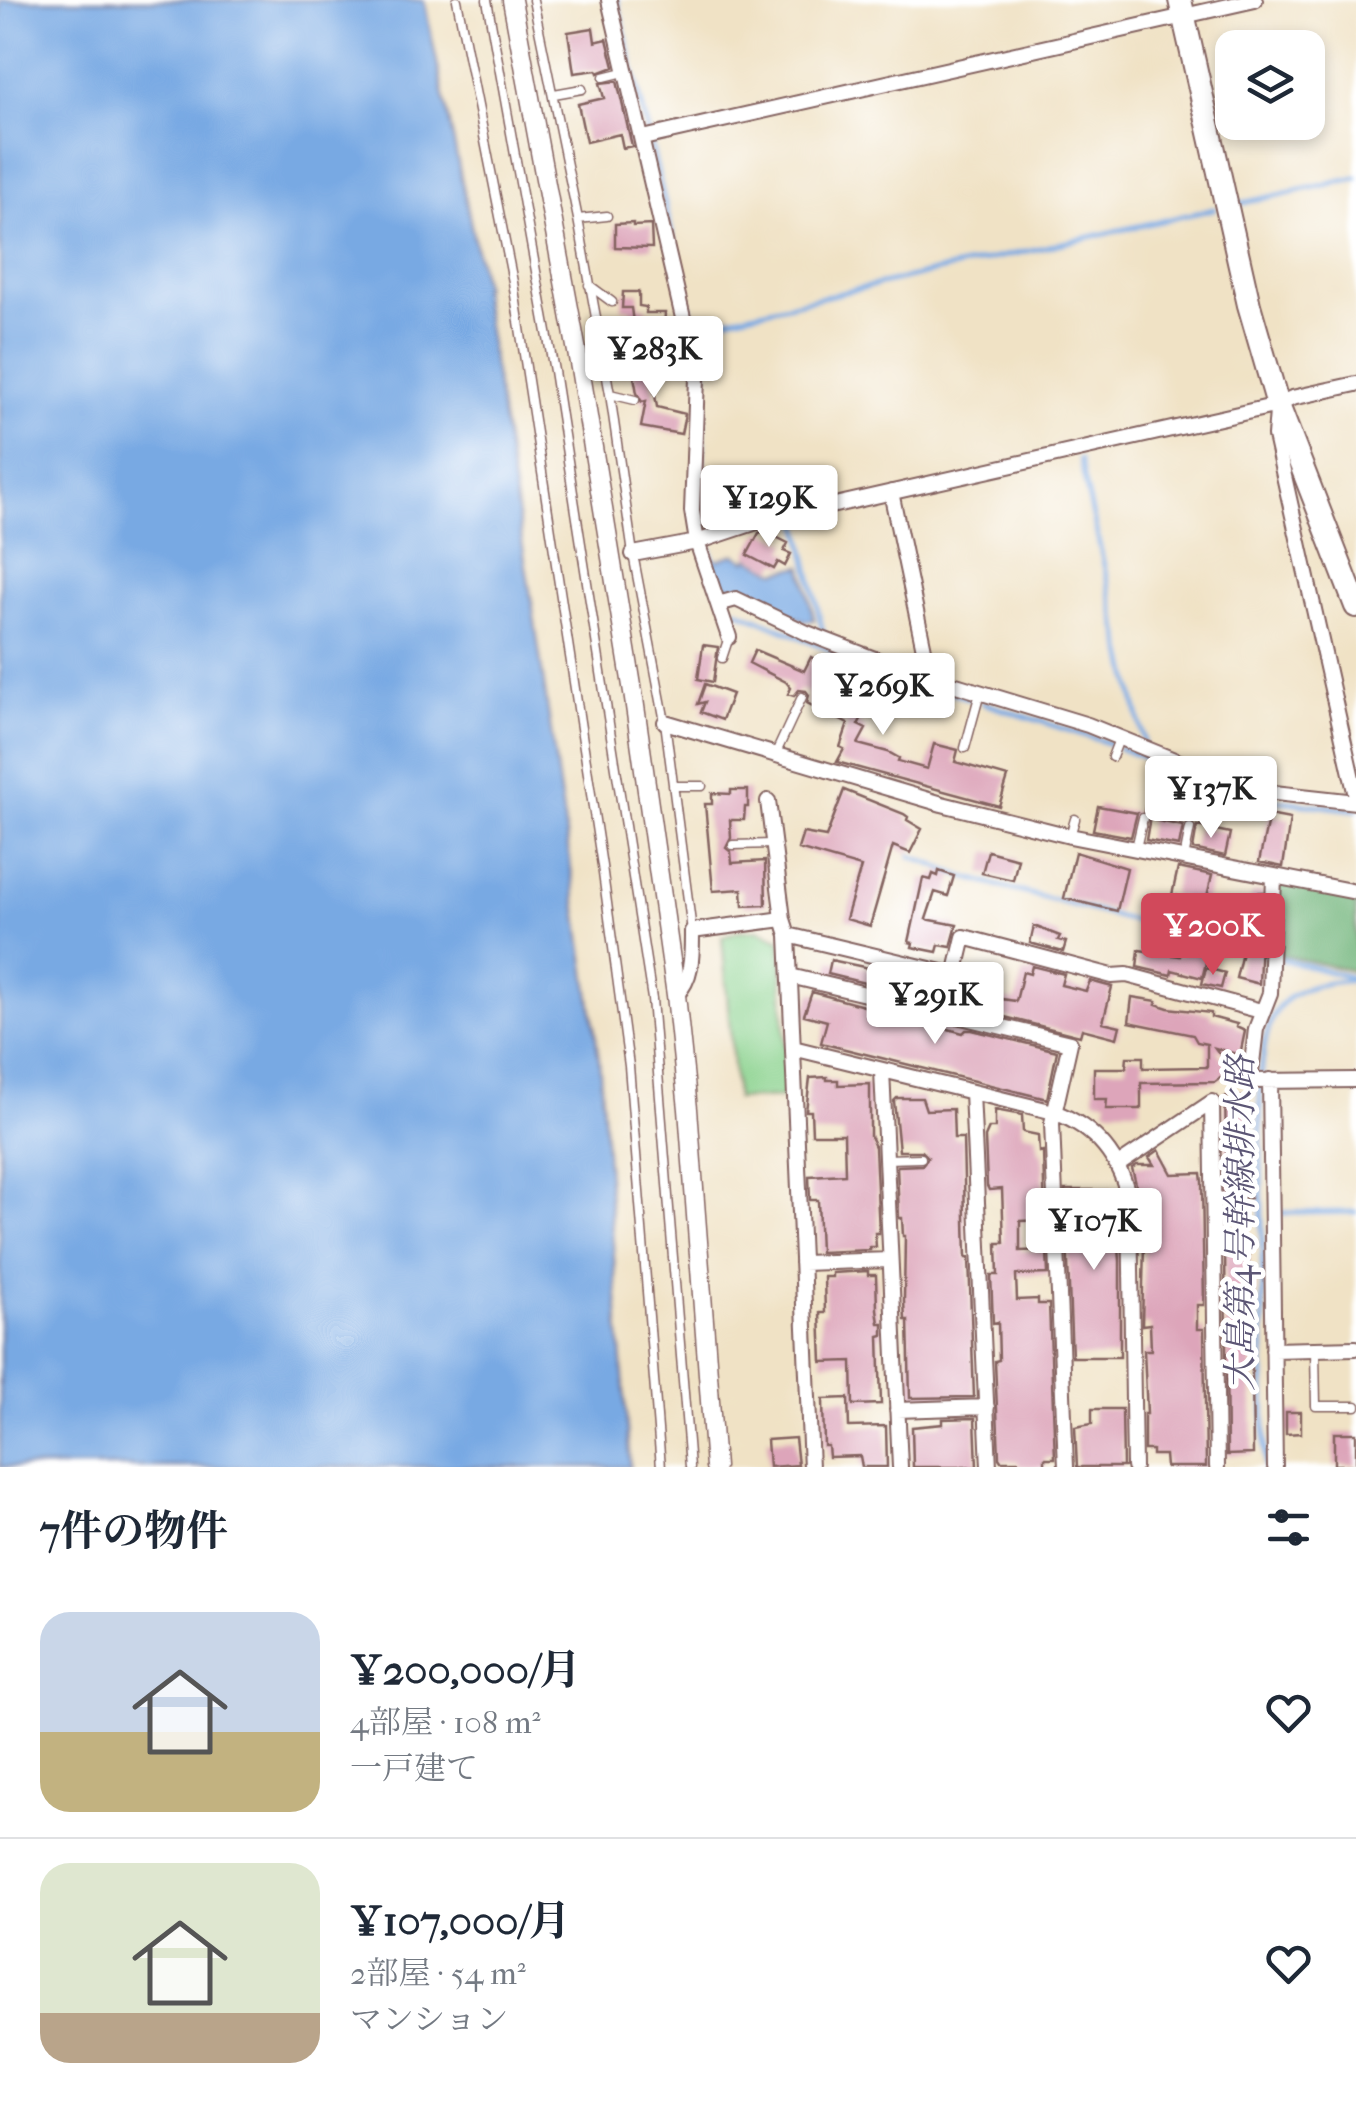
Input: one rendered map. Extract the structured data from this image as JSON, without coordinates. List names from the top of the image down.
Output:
{
  "water": ["大島第4号幹線排水路"],
  "page": {
    "price": [
      "¥283K",
      "¥129K",
      "¥269K",
      "¥137K",
      "¥200K",
      "¥291K",
      "¥107K"
    ],
    "heading": "7件の物件",
    "list": [
      {
        "name": "¥200,000/月",
        "note": "4部屋 · 108 m² · 一戸建て"
      },
      {
        "name": "¥107,000/月",
        "note": "2部屋 · 54 m² · マンション"
      }
    ]
  }
}
